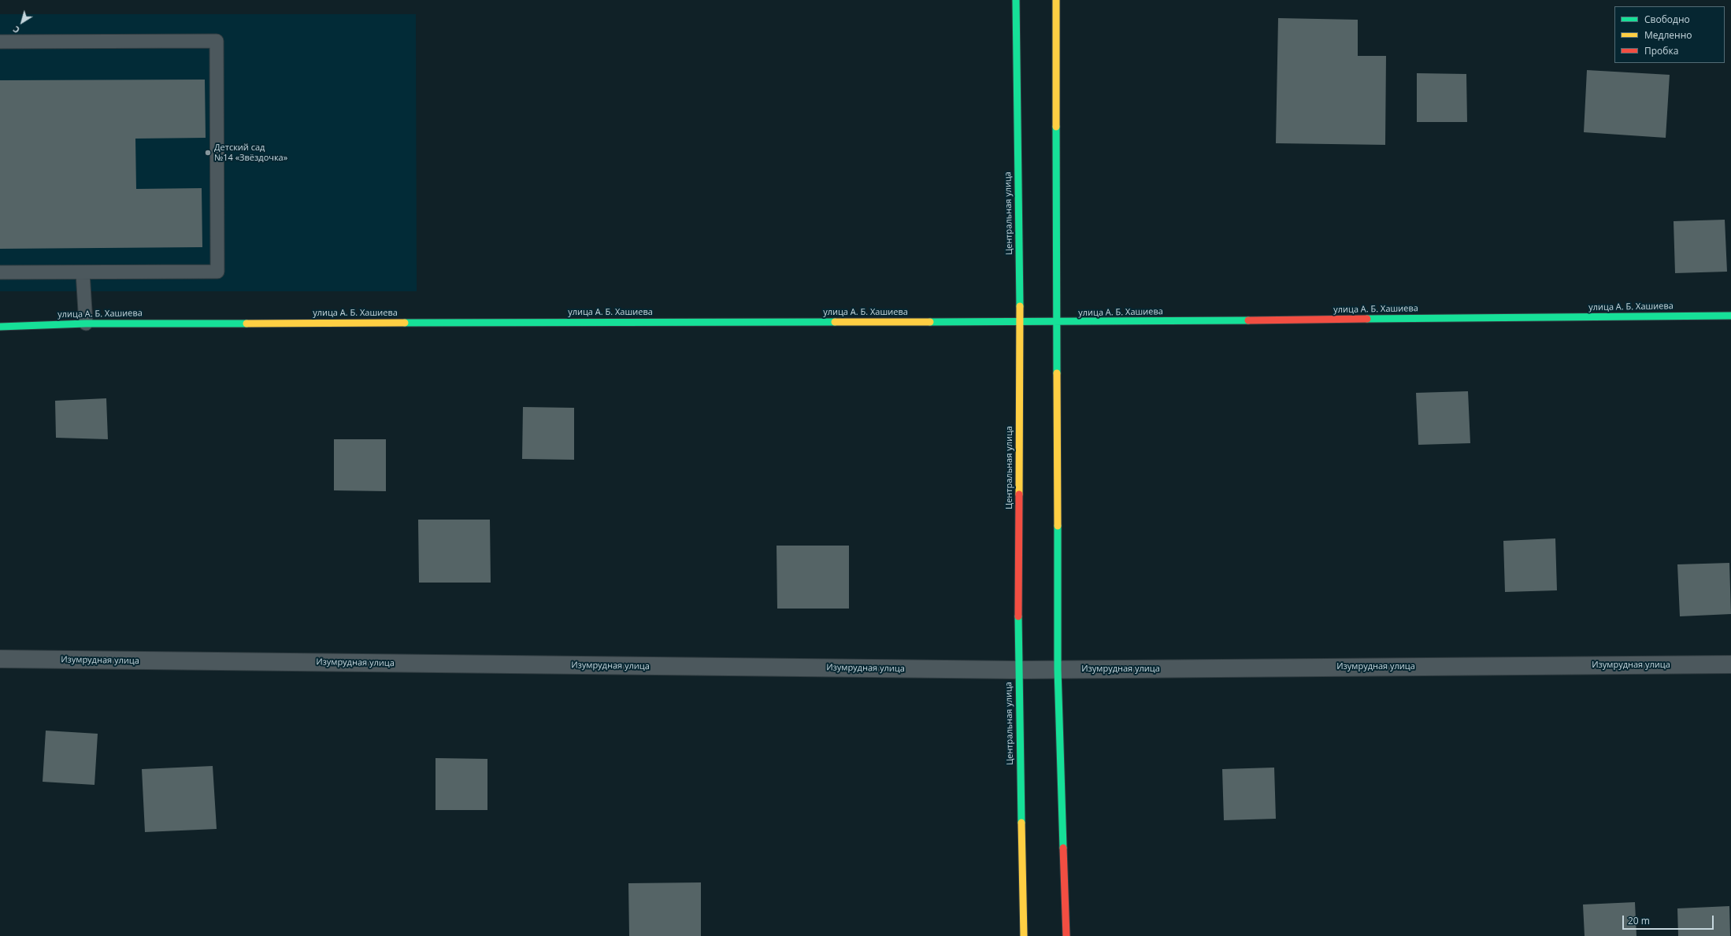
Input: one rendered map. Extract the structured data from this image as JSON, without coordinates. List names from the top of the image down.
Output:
{
  "streets": {
    "street": ["Центральная улица", "улица А. Б. Хашиева", "Изумрудная улица"]
  },
  "crossings": [
    ["Центральная улица", "улица А. Б. Хашиева"],
    ["Центральная улица", "Изумрудная улица"]
  ],
  "places": ["Детский сад №14 «Звёздочка»"],
  "legend": ["Свободно", "Медленно", "Пробка"],
  "scale_bar": "20 m",
  "north": "bottom left"
}
